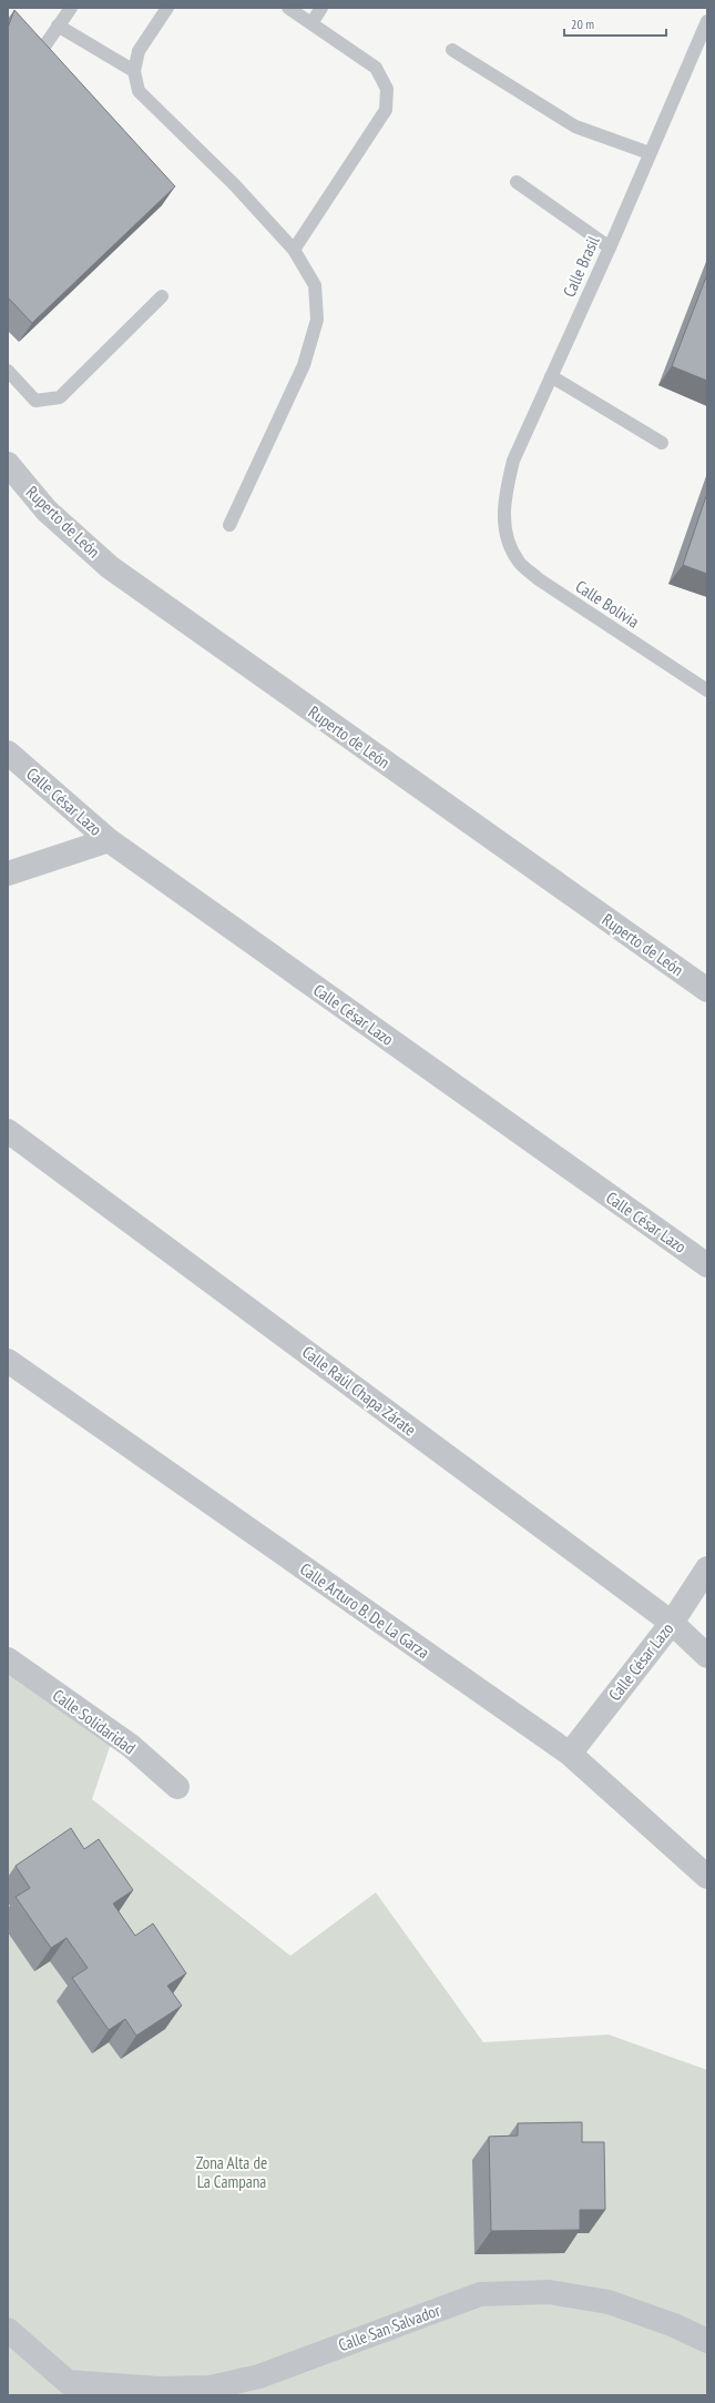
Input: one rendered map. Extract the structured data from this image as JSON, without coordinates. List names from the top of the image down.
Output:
{
  "streets": {
    "street": [
      "Ruperto de León",
      "Calle César Lazo",
      "Calle Raúl Chapa Zárate",
      "Calle Arturo B. De La Garza",
      "Calle Solidaridad",
      "Calle San Salvador"
    ],
    "lane": ["Calle Brasil", "Calle Bolivia"]
  },
  "crossings": [
    ["Calle Brasil", "Calle Bolivia"],
    ["Calle César Lazo", "Calle Raúl Chapa Zárate"],
    ["Calle César Lazo", "Calle Arturo B. De La Garza"]
  ],
  "parks": ["Zona Alta de La Campana"],
  "scale_bar": "20 m"
}
